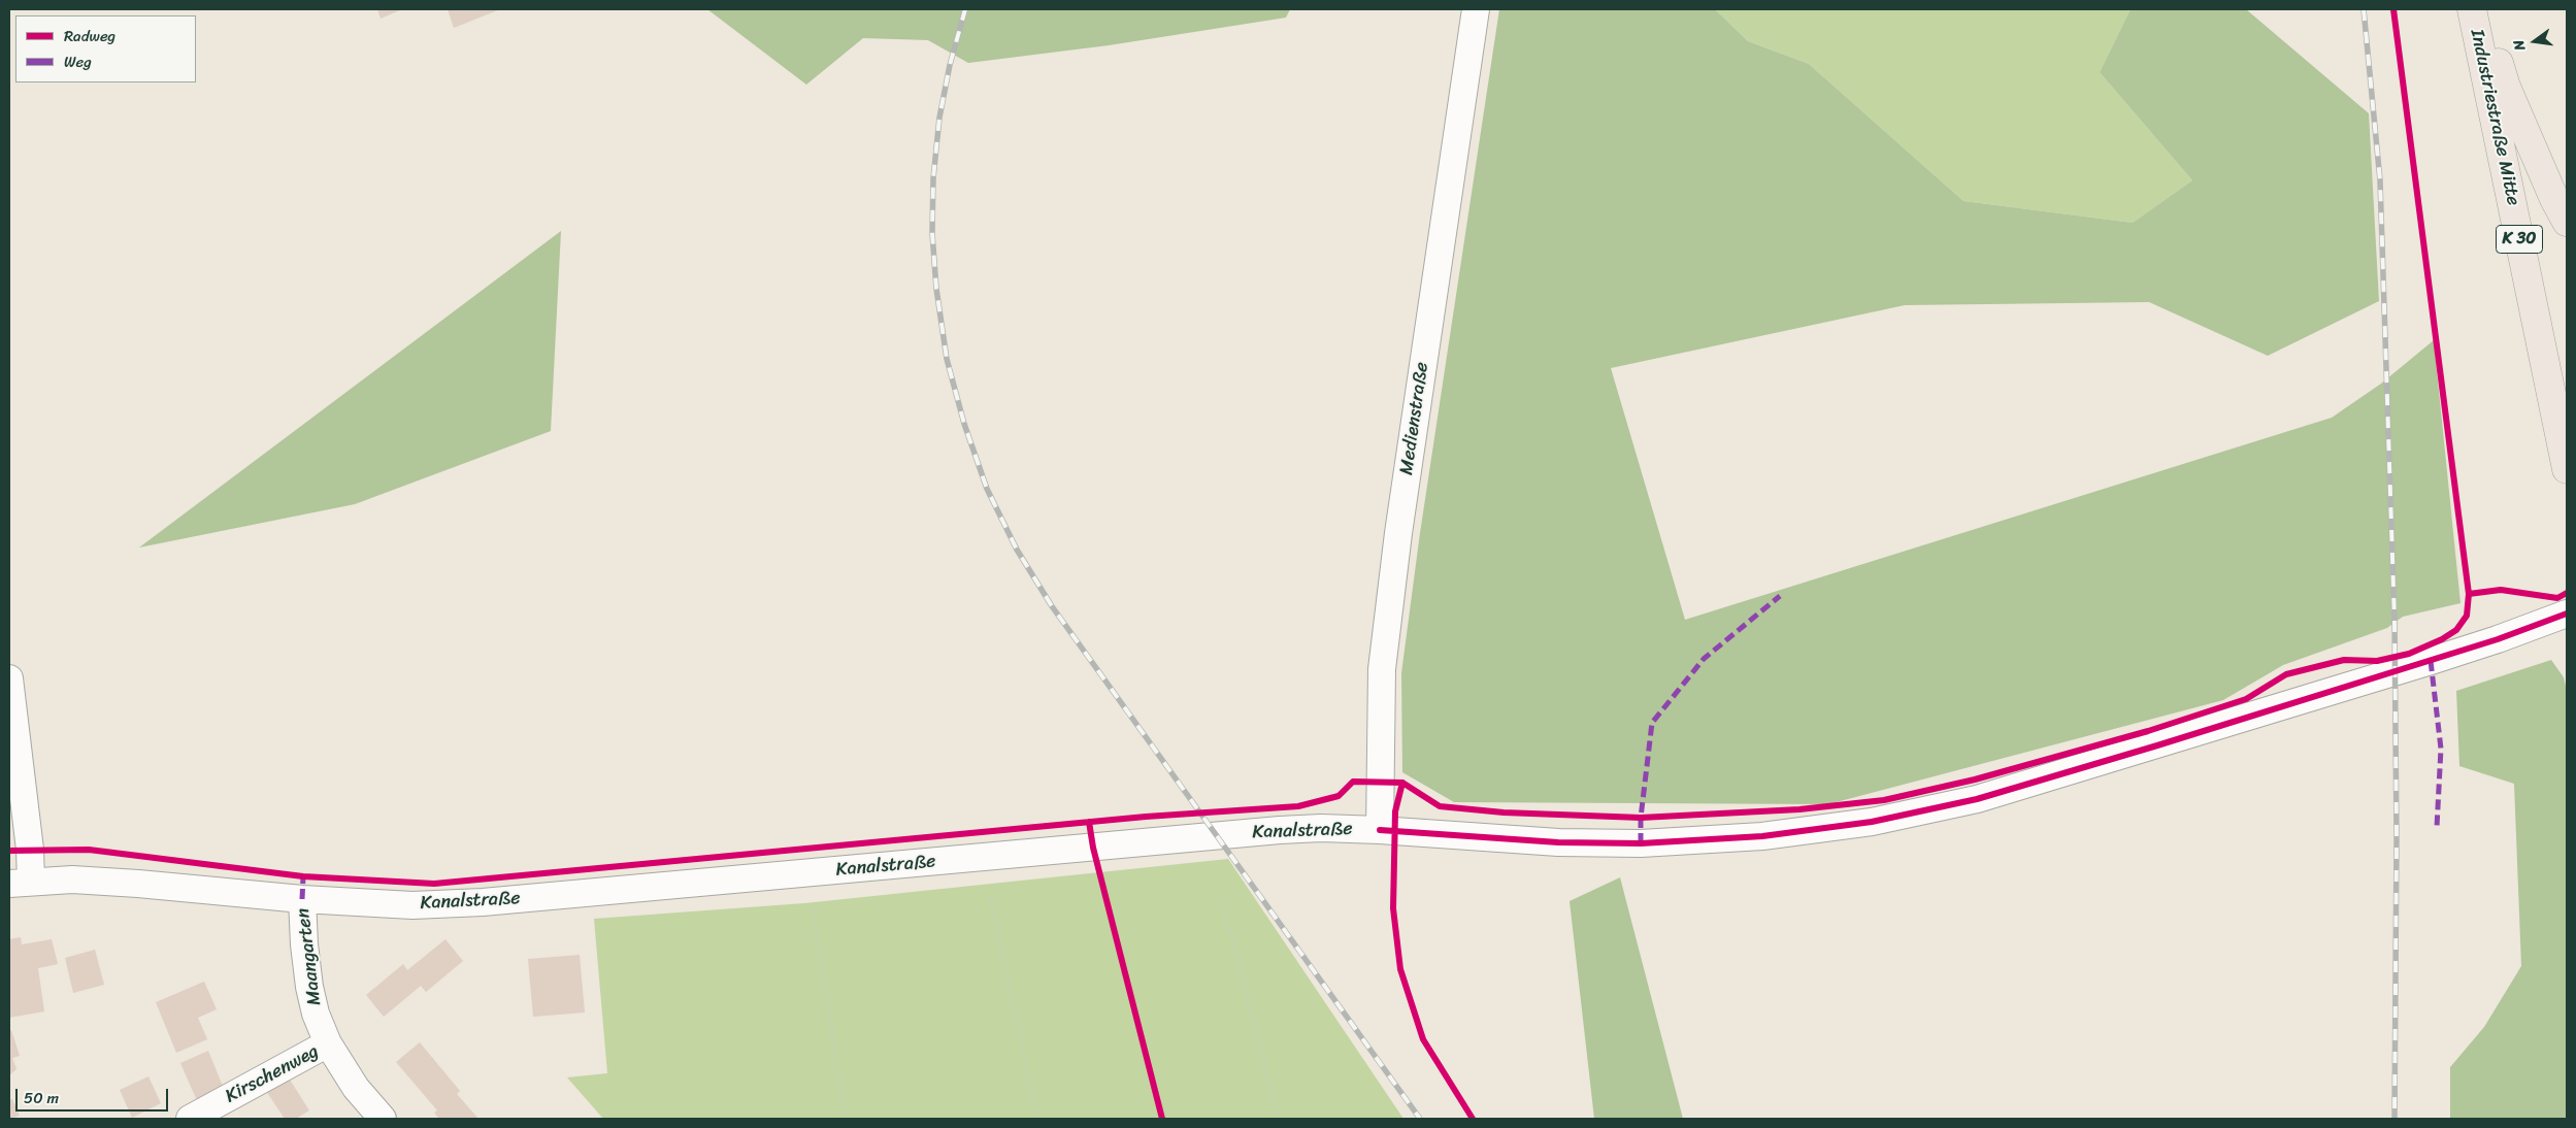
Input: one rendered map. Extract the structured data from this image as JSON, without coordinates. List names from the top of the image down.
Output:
{
  "streets": {
    "highway": ["Industriestraße Mitte", "K 30"],
    "street": [
      "Medienstraße",
      "Kanalstraße",
      "Maangarten",
      "Kirschenweg"
    ]
  },
  "crossings": [
    ["Medienstraße", "Kanalstraße"],
    ["Kanalstraße", "Maangarten"],
    ["Maangarten", "Kirschenweg"]
  ],
  "legend": ["Radweg", "Weg"],
  "scale_bar": "50 m",
  "north": "left"
}
